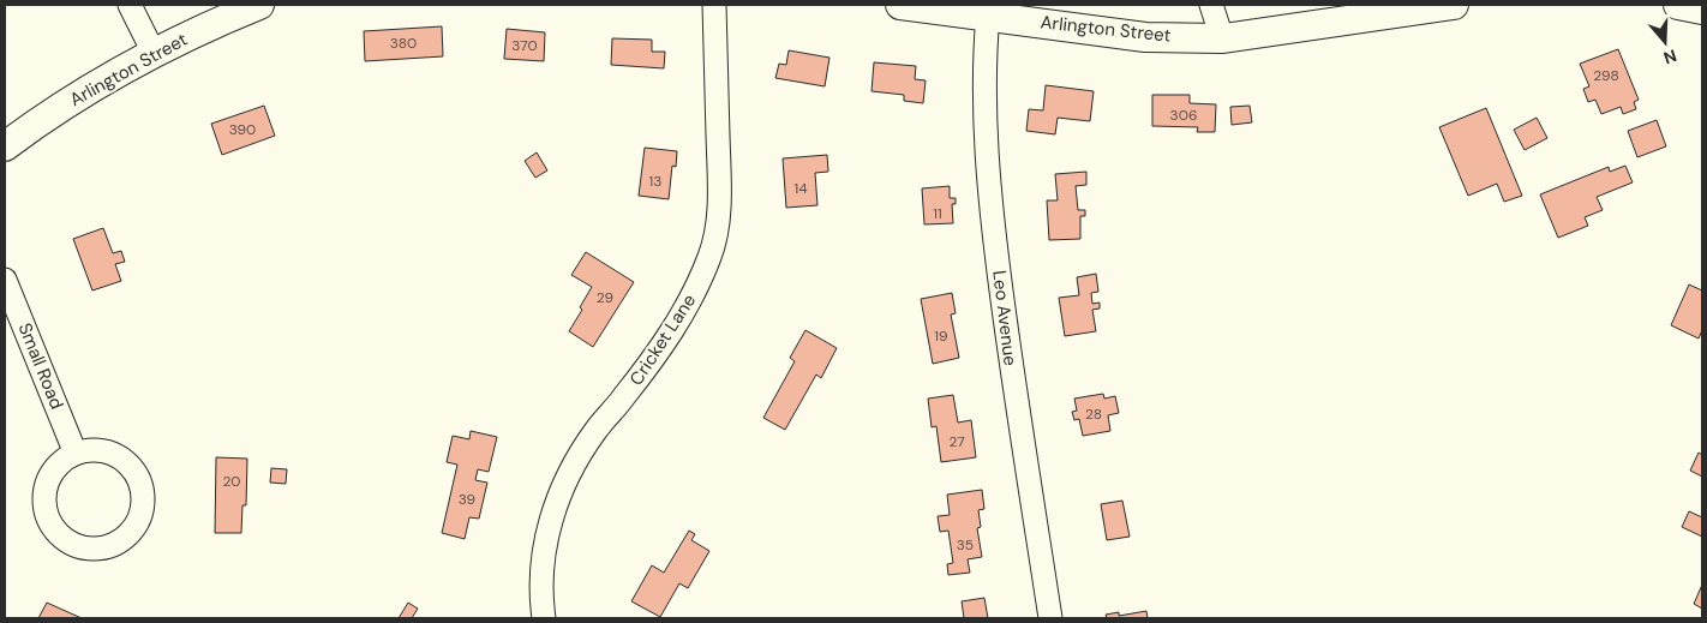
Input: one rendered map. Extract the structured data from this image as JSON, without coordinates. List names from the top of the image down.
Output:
{
  "streets": {
    "street": [
      "Arlington Street",
      "Leo Avenue",
      "Cricket Lane",
      "Small Road"
    ]
  },
  "crossings": [
    ["Arlington Street", "Leo Avenue"]
  ],
  "house_numbers": [
    "380",
    "370",
    "298",
    "306",
    "390",
    "13",
    "14",
    "11",
    "29",
    "19",
    "28",
    "27",
    "20",
    "39",
    "35"
  ],
  "north": "bottom"
}
